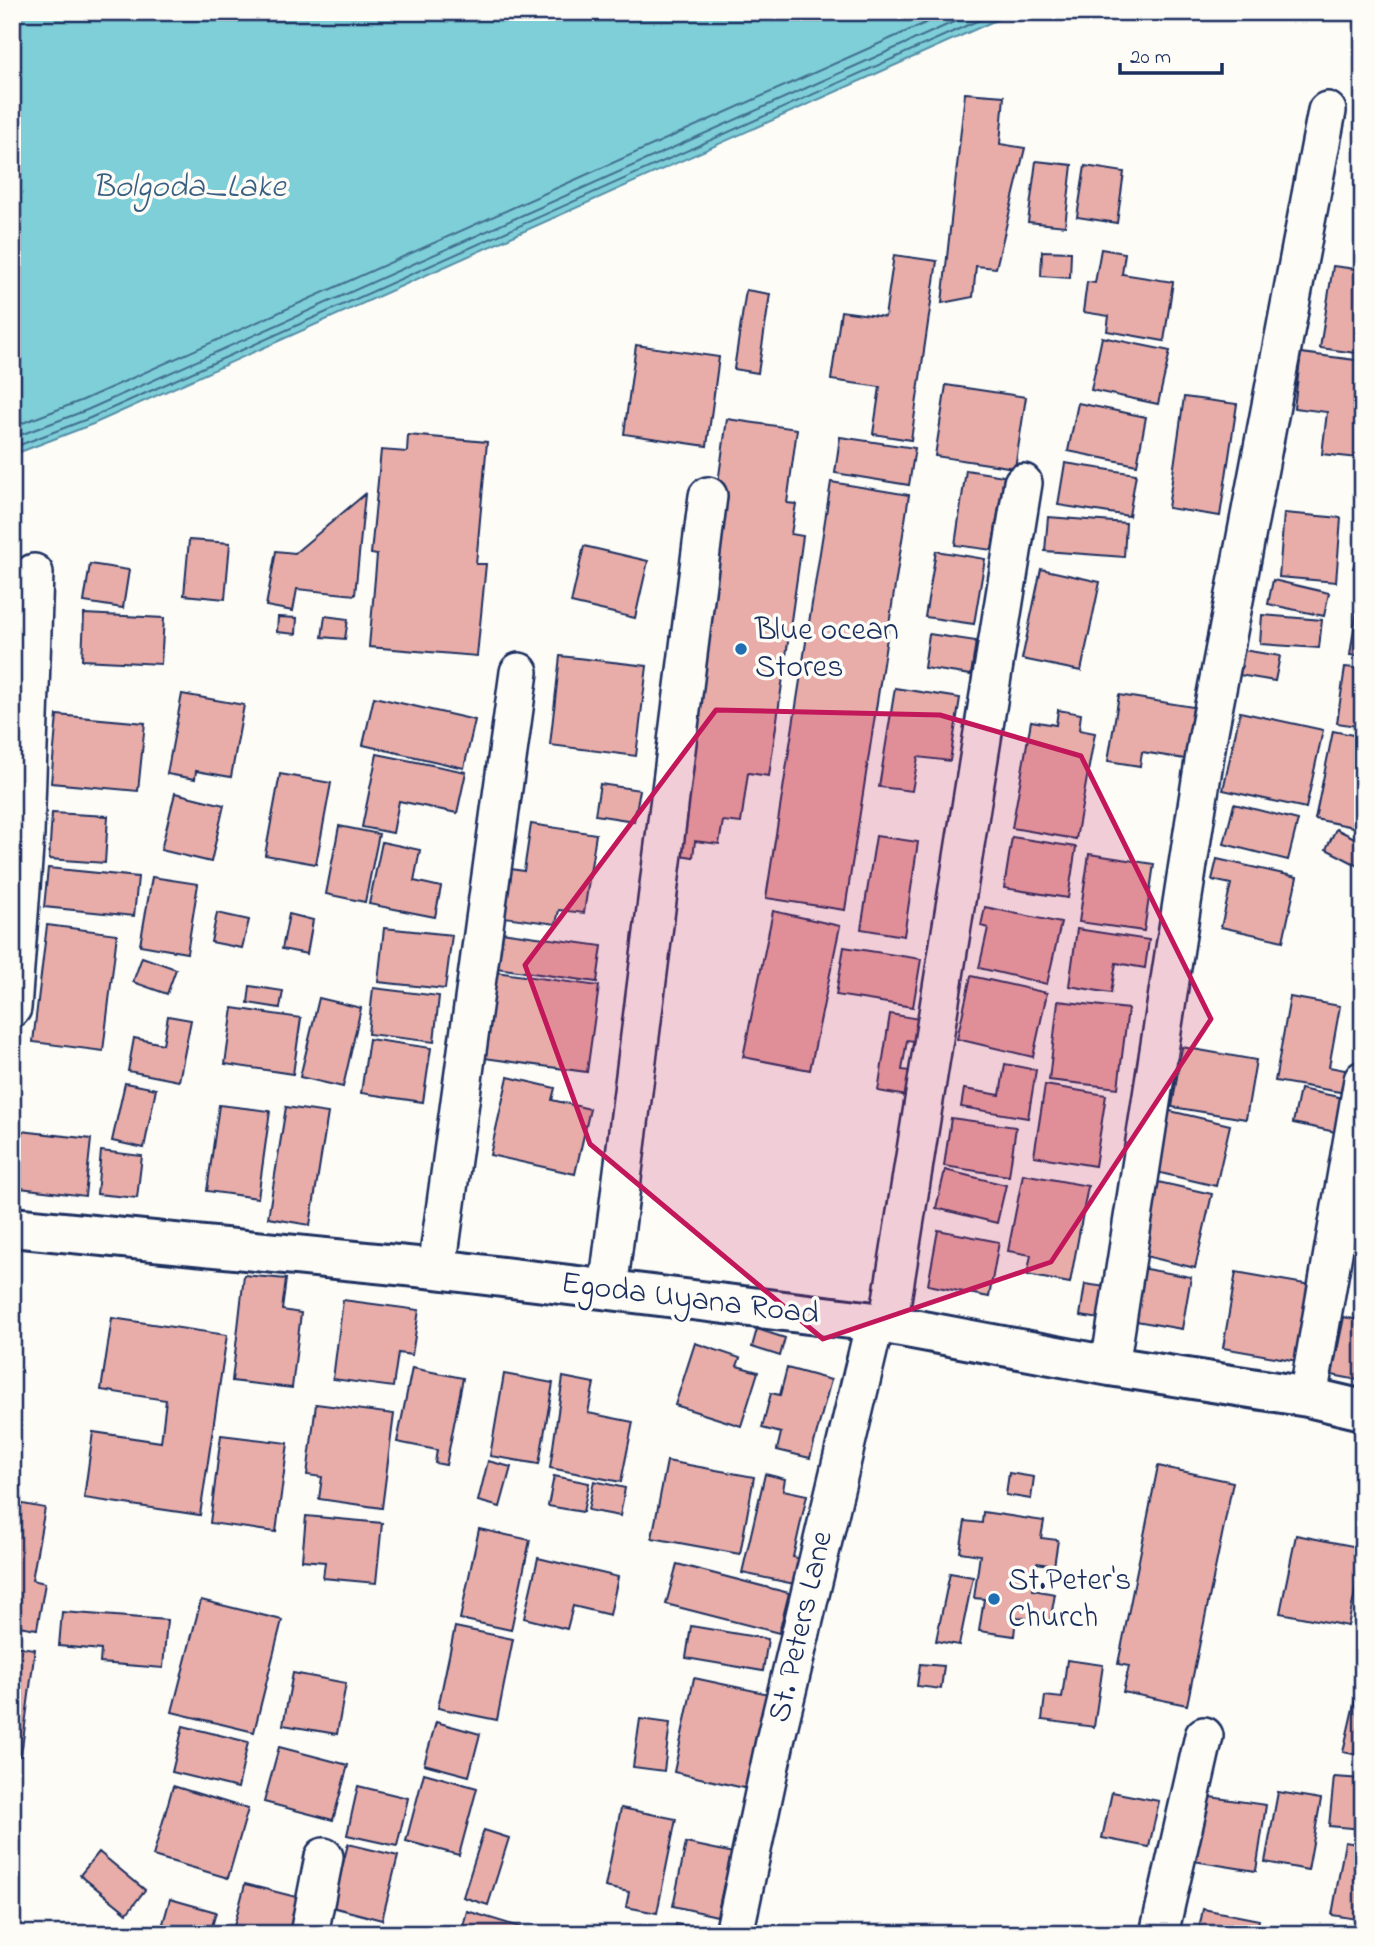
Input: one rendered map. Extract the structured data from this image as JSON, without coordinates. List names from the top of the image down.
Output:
{
  "streets": {
    "main road": ["Egoda Uyana Road"],
    "street": ["St. Peters Lane"]
  },
  "crossings": [
    ["Egoda Uyana Road", "St. Peters Lane"]
  ],
  "water": ["Bolgoda_Lake"],
  "places": ["Blue ocean Stores", "St.Peter's Church"],
  "scale_bar": "20 m"
}
